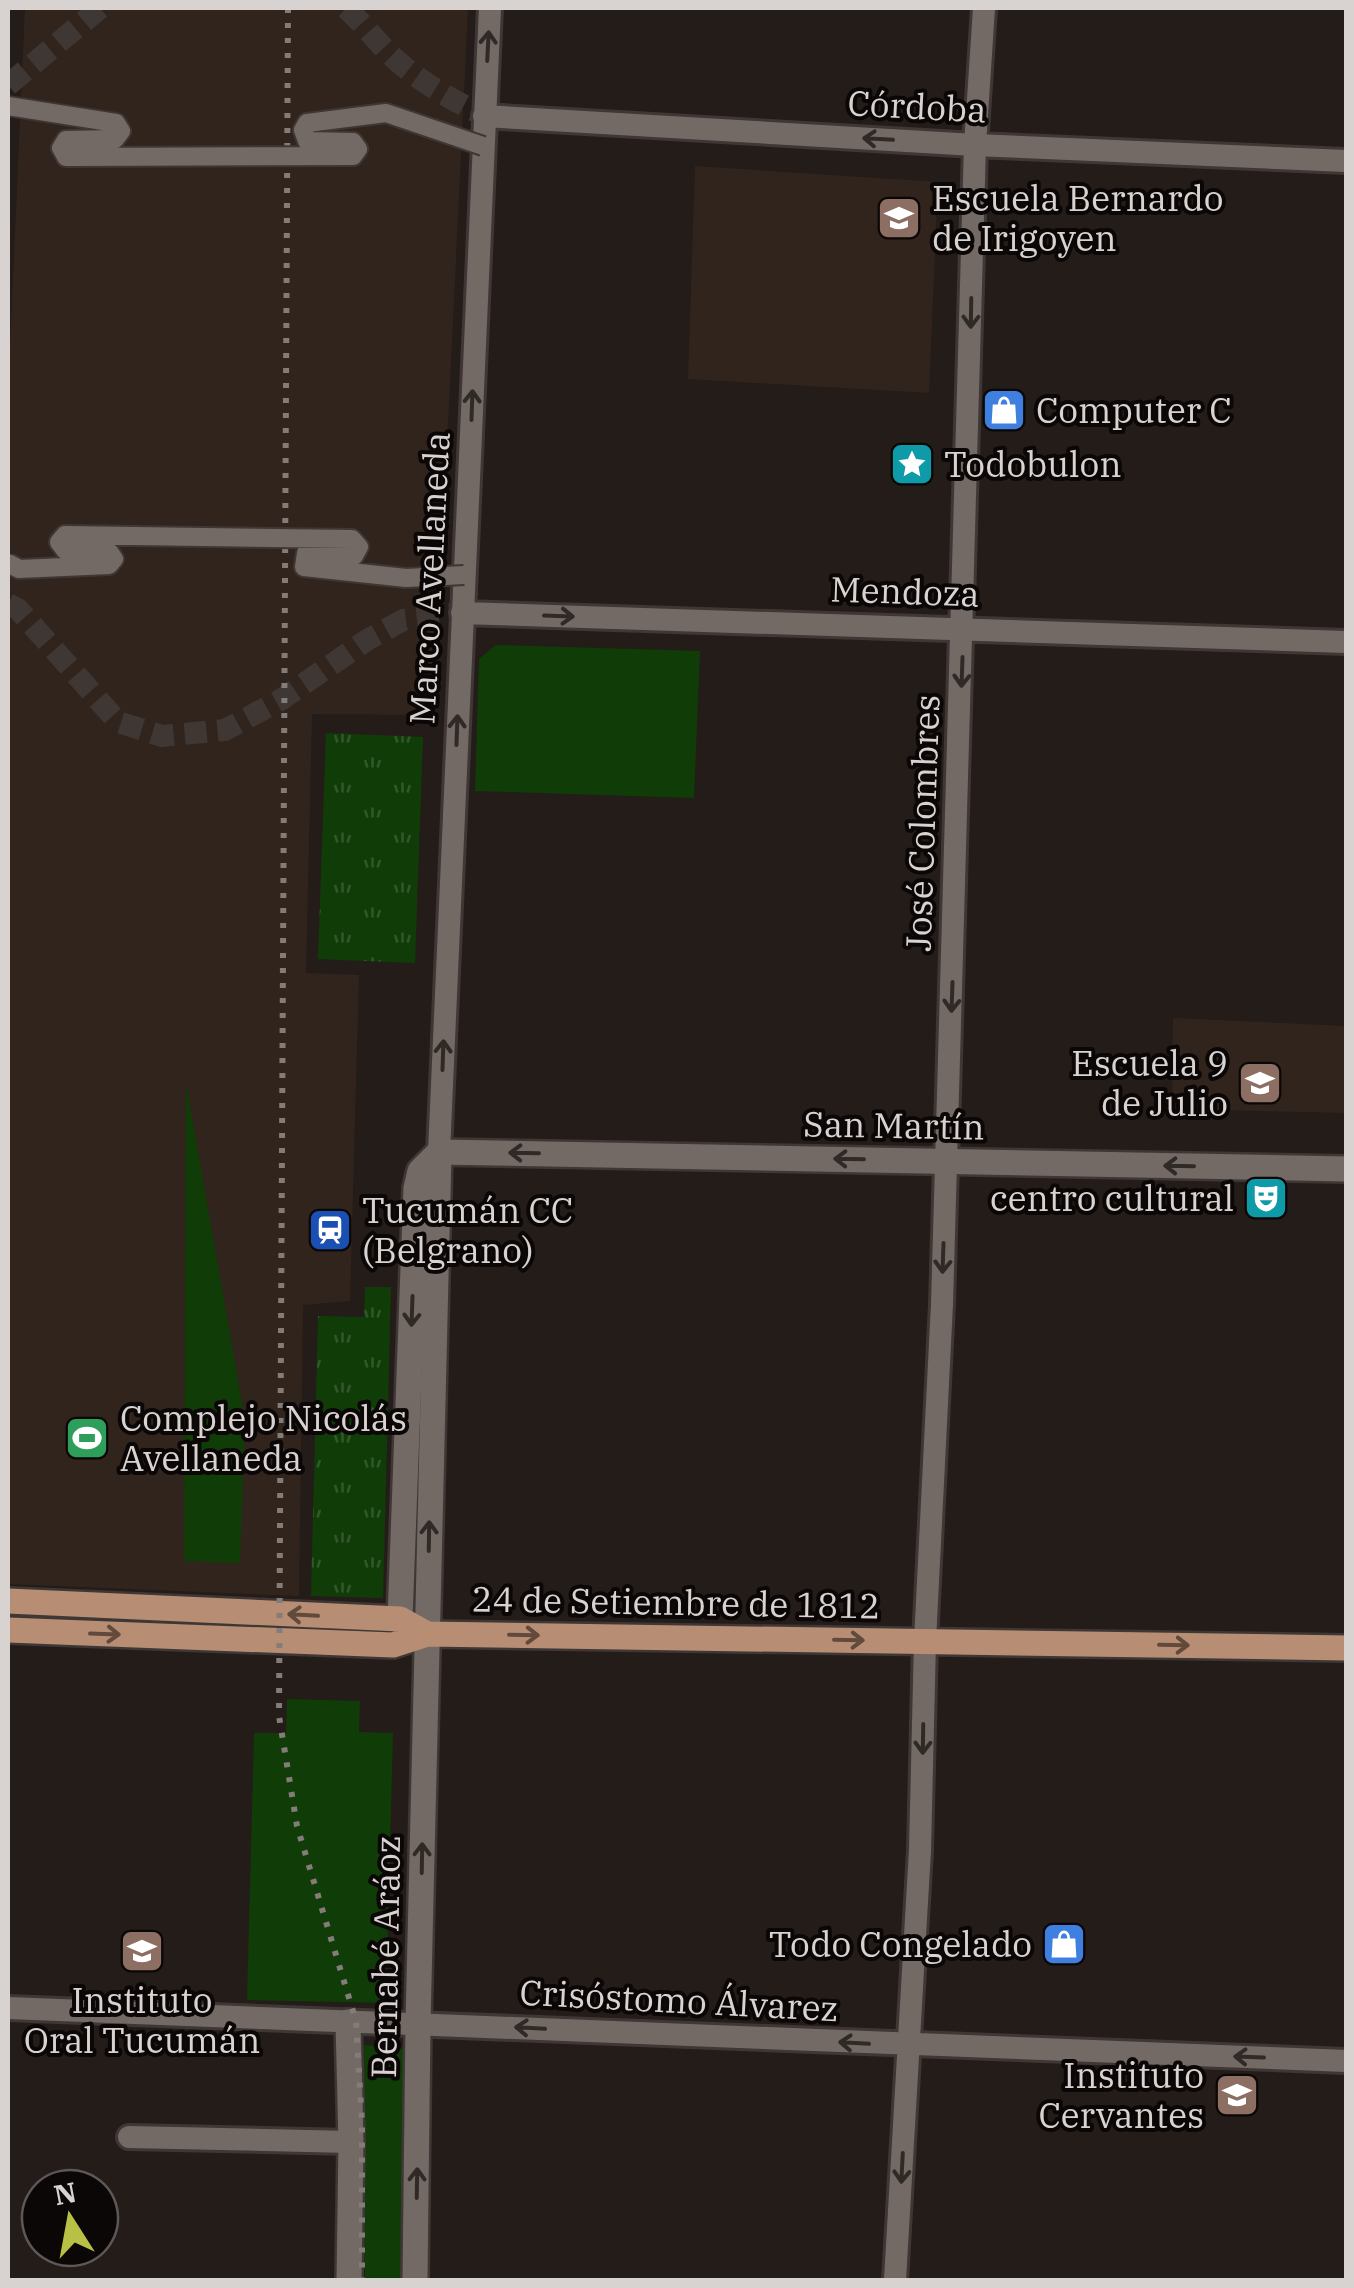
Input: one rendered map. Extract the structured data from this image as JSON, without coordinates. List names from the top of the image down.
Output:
{
  "streets": {
    "main road": ["24 de Setiembre de 1812"],
    "street": [
      "Córdoba",
      "Marco Avellaneda",
      "Mendoza",
      "José Colombres",
      "San Martín",
      "Bernabé Aráoz",
      "Crisóstomo Álvarez"
    ]
  },
  "crossings": [
    ["Córdoba", "Marco Avellaneda"],
    ["Córdoba", "José Colombres"],
    ["Marco Avellaneda", "Mendoza"],
    ["Marco Avellaneda", "San Martín"],
    ["Marco Avellaneda", "24 de Setiembre de 1812"],
    ["Marco Avellaneda", "Bernabé Aráoz"],
    ["Mendoza", "José Colombres"],
    ["José Colombres", "San Martín"],
    ["José Colombres", "24 de Setiembre de 1812"],
    ["José Colombres", "Crisóstomo Álvarez"],
    ["24 de Setiembre de 1812", "Bernabé Aráoz"],
    ["Bernabé Aráoz", "Crisóstomo Álvarez"]
  ],
  "one_way": [
    "Córdoba",
    "Mendoza",
    "José Colombres",
    "San Martín",
    "24 de Setiembre de 1812",
    "Crisóstomo Álvarez"
  ],
  "places": {
    "school or university": [
      "Escuela Bernardo de Irigoyen",
      "Escuela 9 de Julio",
      "Instituto Oral Tucumán",
      "Instituto Cervantes"
    ],
    "shop": ["Computer C", "Todo Congelado"],
    "place": ["Todobulon"],
    "theatre": ["centro cultural"],
    "station": ["Tucumán CC (Belgrano)"],
    "sports": ["Complejo Nicolás Avellaneda"]
  },
  "north": "top"
}
